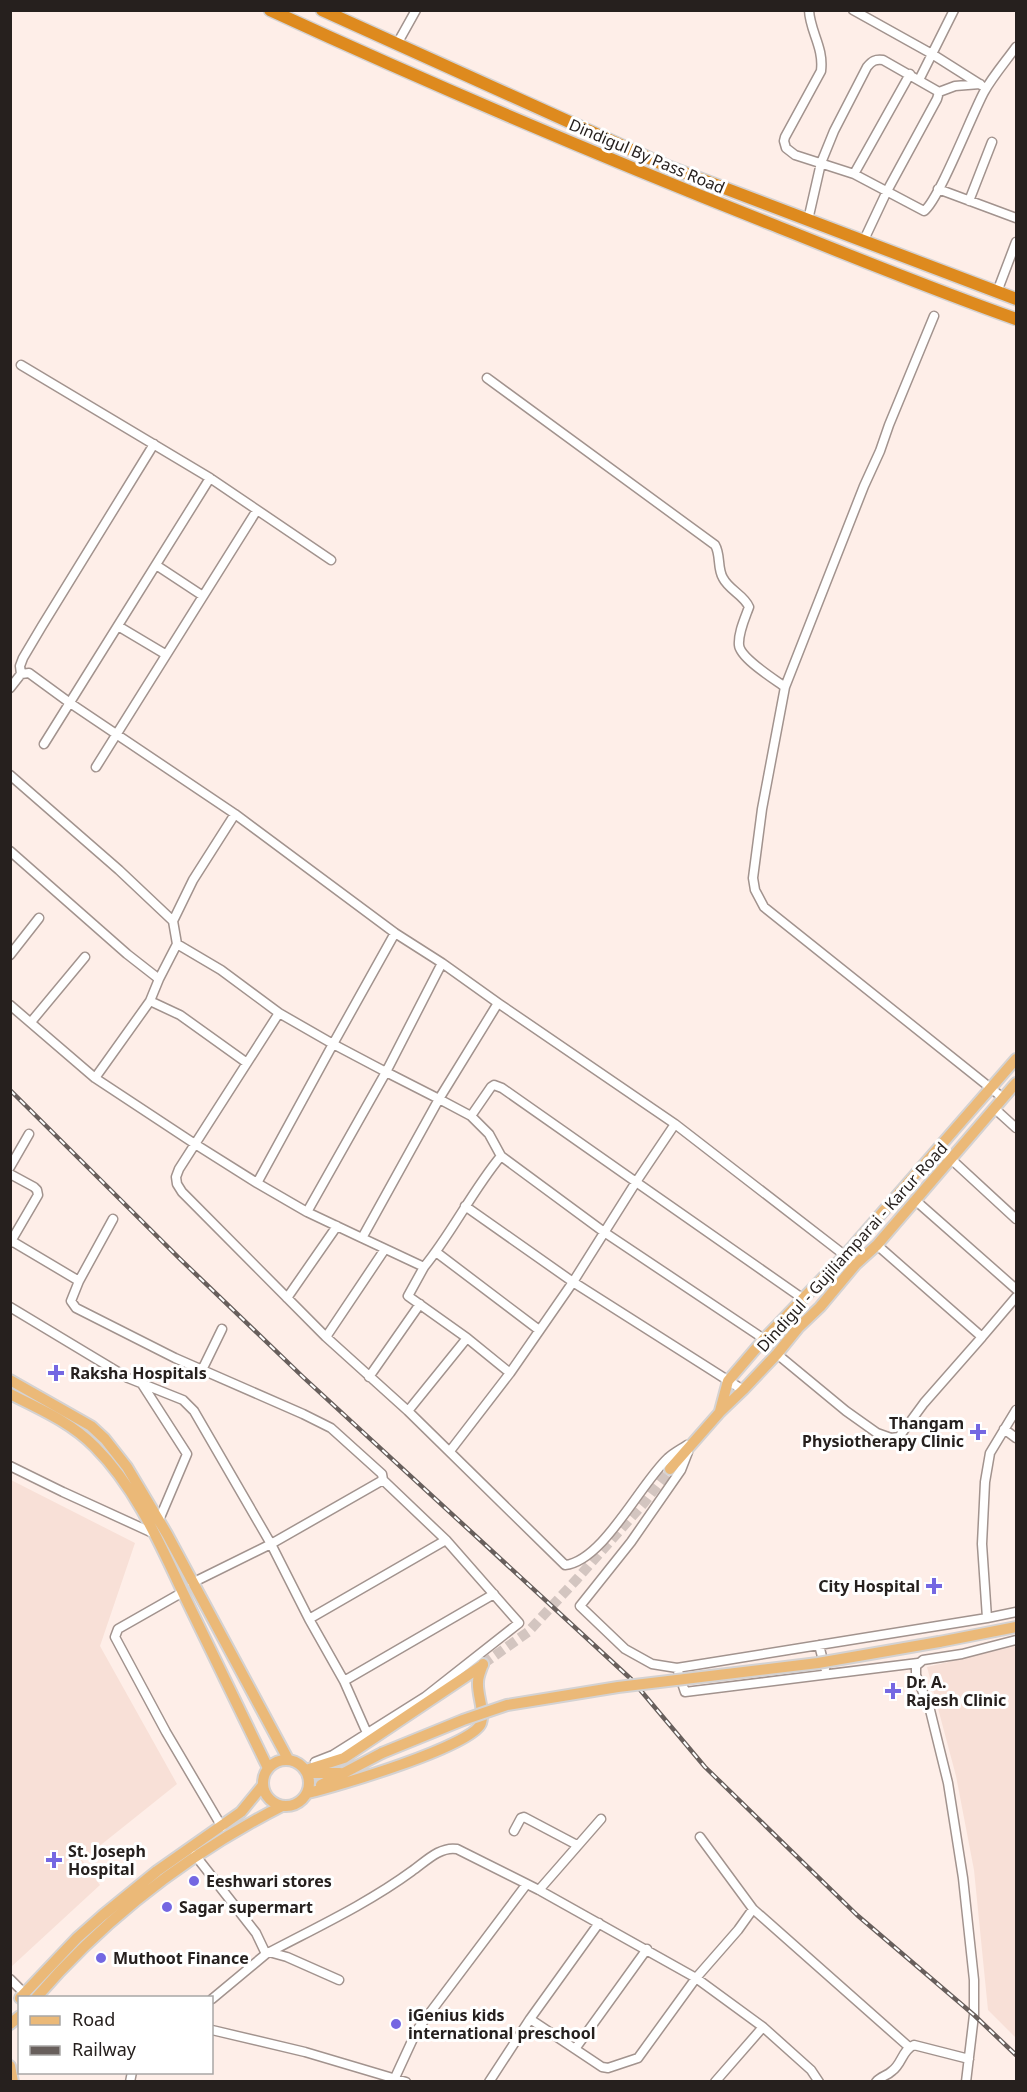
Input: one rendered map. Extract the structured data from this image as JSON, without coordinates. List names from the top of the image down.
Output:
{
  "streets": {
    "highway": ["Dindigul By Pass Road"],
    "main road": ["Dindigul - Gujiliamparai - Karur Road"]
  },
  "places": {
    "health": [
      "Raksha Hospitals",
      "Thangam Physiotherapy Clinic",
      "City Hospital",
      "Dr. A. Rajesh Clinic",
      "St. Joseph Hospital"
    ],
    "other": [
      "Eeshwari stores",
      "Sagar supermart",
      "Muthoot Finance",
      "iGenius kids international preschool"
    ]
  },
  "legend": ["Road", "Railway"]
}
